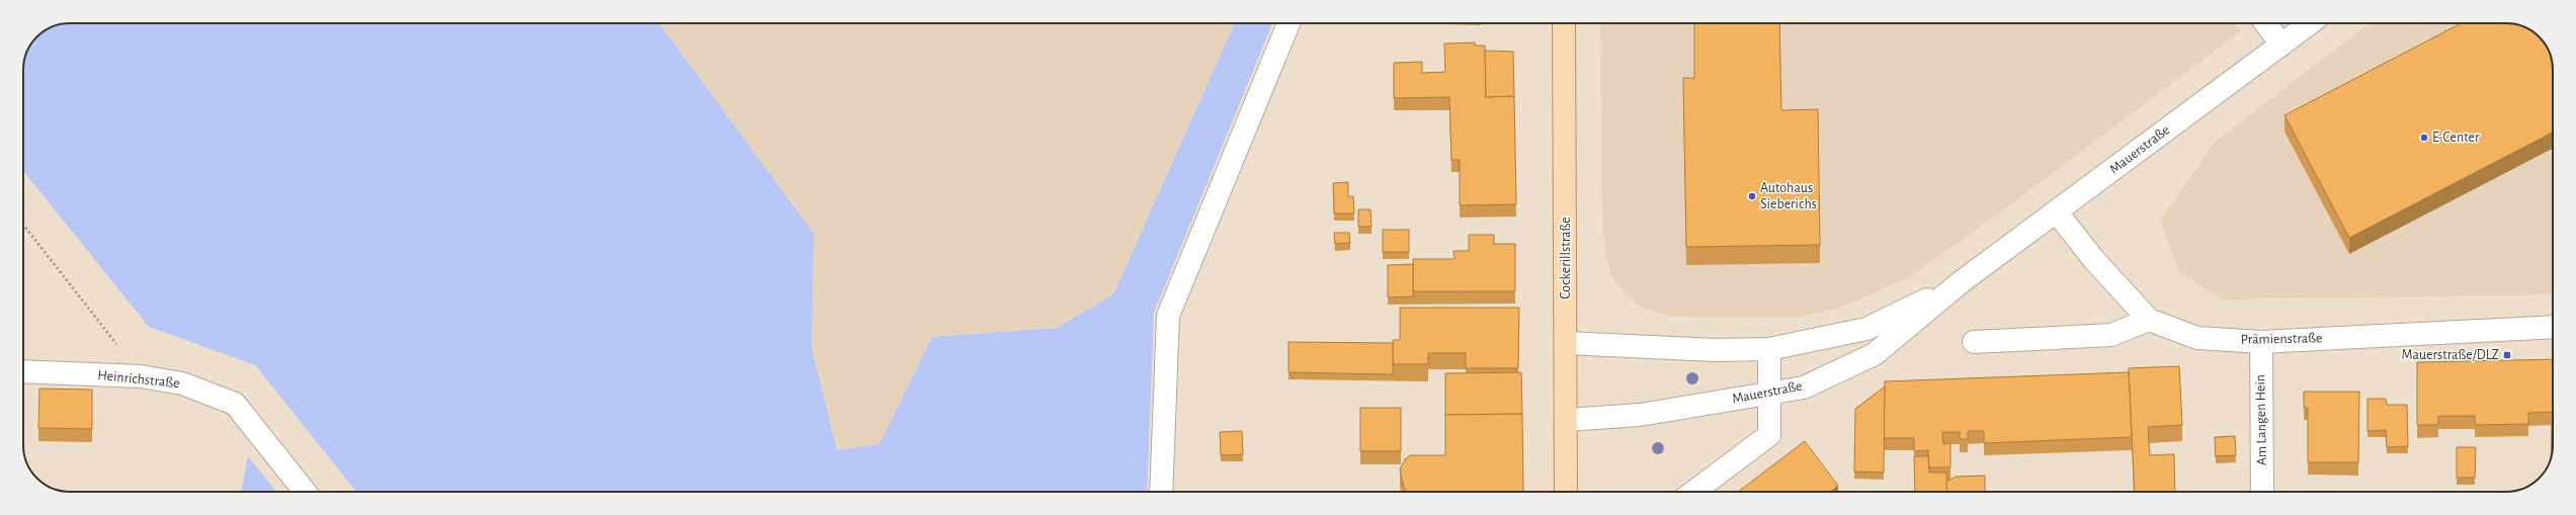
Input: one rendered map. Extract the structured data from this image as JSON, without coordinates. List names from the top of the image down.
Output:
{
  "streets": {
    "main road": ["Cockerillstraße"],
    "street": [
      "Mauerstraße",
      "Prämienstraße",
      "Heinrichstraße",
      "Am Langen Hein"
    ]
  },
  "crossings": [
    ["Mauerstraße", "Cockerillstraße"],
    ["Mauerstraße", "Prämienstraße"],
    ["Prämienstraße", "Am Langen Hein"]
  ],
  "places": {
    "other": ["E-Center", "Autohaus Sieberichs"],
    "transit": ["Mauerstraße/DLZ"]
  }
}
